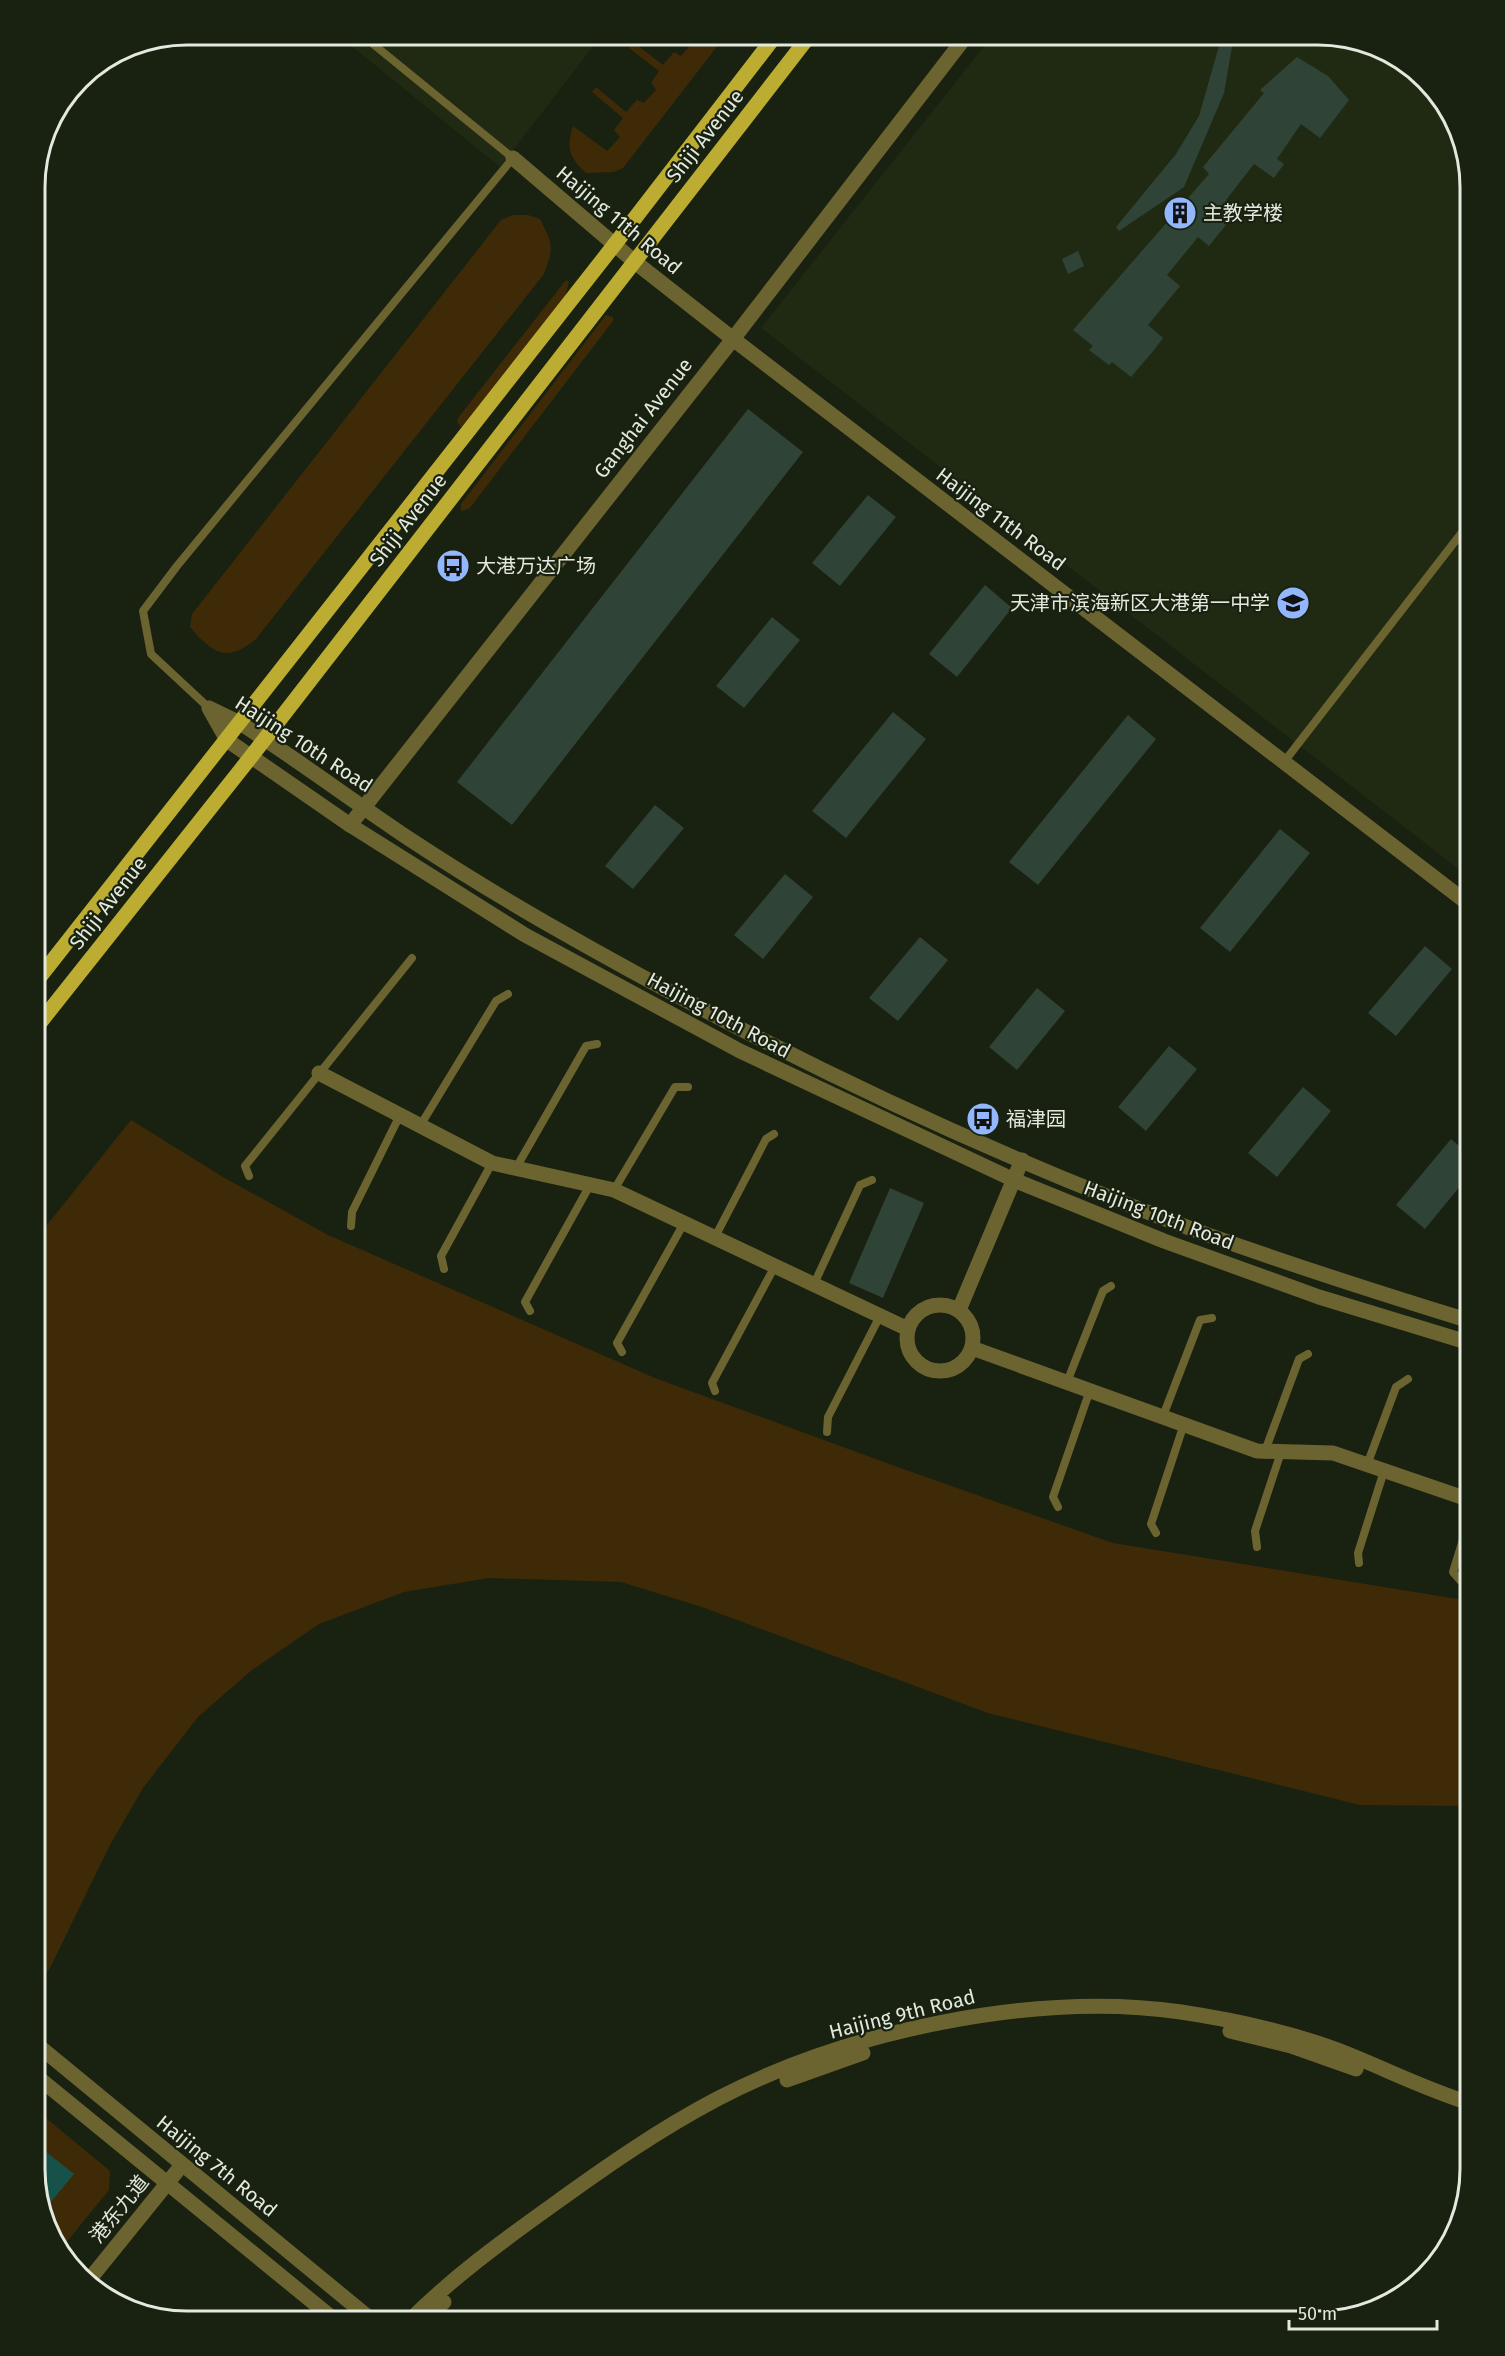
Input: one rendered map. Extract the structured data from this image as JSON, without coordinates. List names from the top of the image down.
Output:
{
  "streets": {
    "main road": ["Shiji Avenue"],
    "street": [
      "Haijing 11th Road",
      "Ganghai Avenue",
      "Haijing 10th Road",
      "Haijing 9th Road",
      "Haijing 7th Road",
      "港东九道"
    ]
  },
  "crossings": [
    ["Shiji Avenue", "Haijing 11th Road"],
    ["Shiji Avenue", "Haijing 10th Road"],
    ["Haijing 11th Road", "Ganghai Avenue"],
    ["Ganghai Avenue", "Haijing 10th Road"],
    ["Haijing 7th Road", "港东九道"]
  ],
  "places": {
    "building": ["主教学楼"],
    "bus stop": ["大港万达广场", "福津园"],
    "school or university": ["天津市滨海新区大港第一中学"]
  },
  "scale_bar": "50 m"
}
